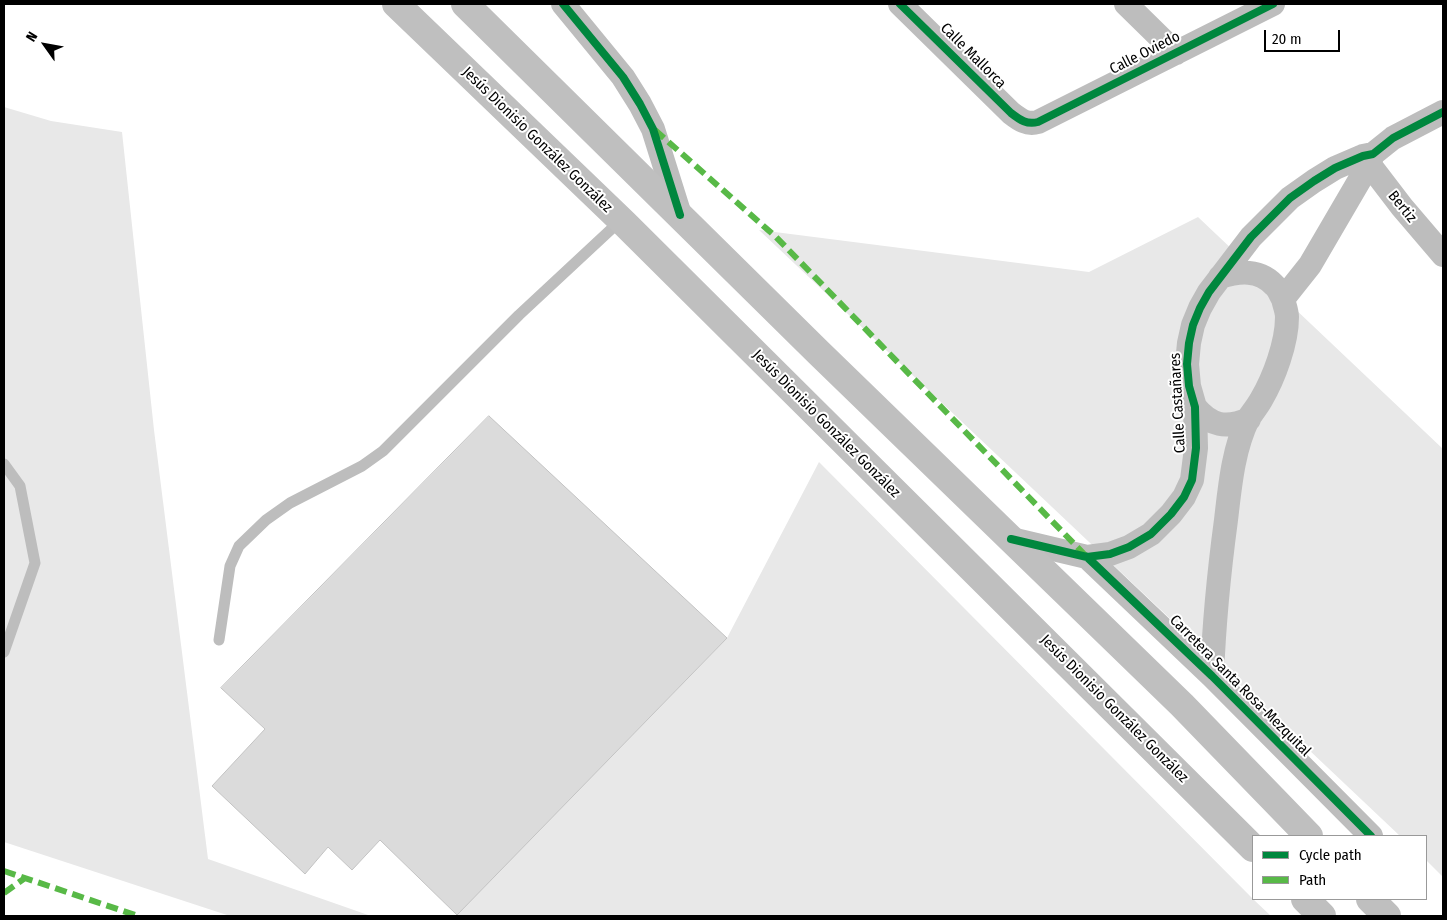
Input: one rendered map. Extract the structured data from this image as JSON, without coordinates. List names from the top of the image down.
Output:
{
  "streets": {
    "main road": ["Jesús Dionisio González González"],
    "street": [
      "Calle Oviedo",
      "Calle Mallorca",
      "Bertiz",
      "Calle Castañares",
      "Carretera Santa Rosa-Mezquital"
    ]
  },
  "crossings": [
    ["Calle Oviedo", "Calle Mallorca"],
    ["Bertiz", "Calle Castañares"],
    ["Calle Castañares", "Carretera Santa Rosa-Mezquital"]
  ],
  "legend": ["Cycle path", "Path"],
  "scale_bar": "20 m",
  "north": "top left"
}
